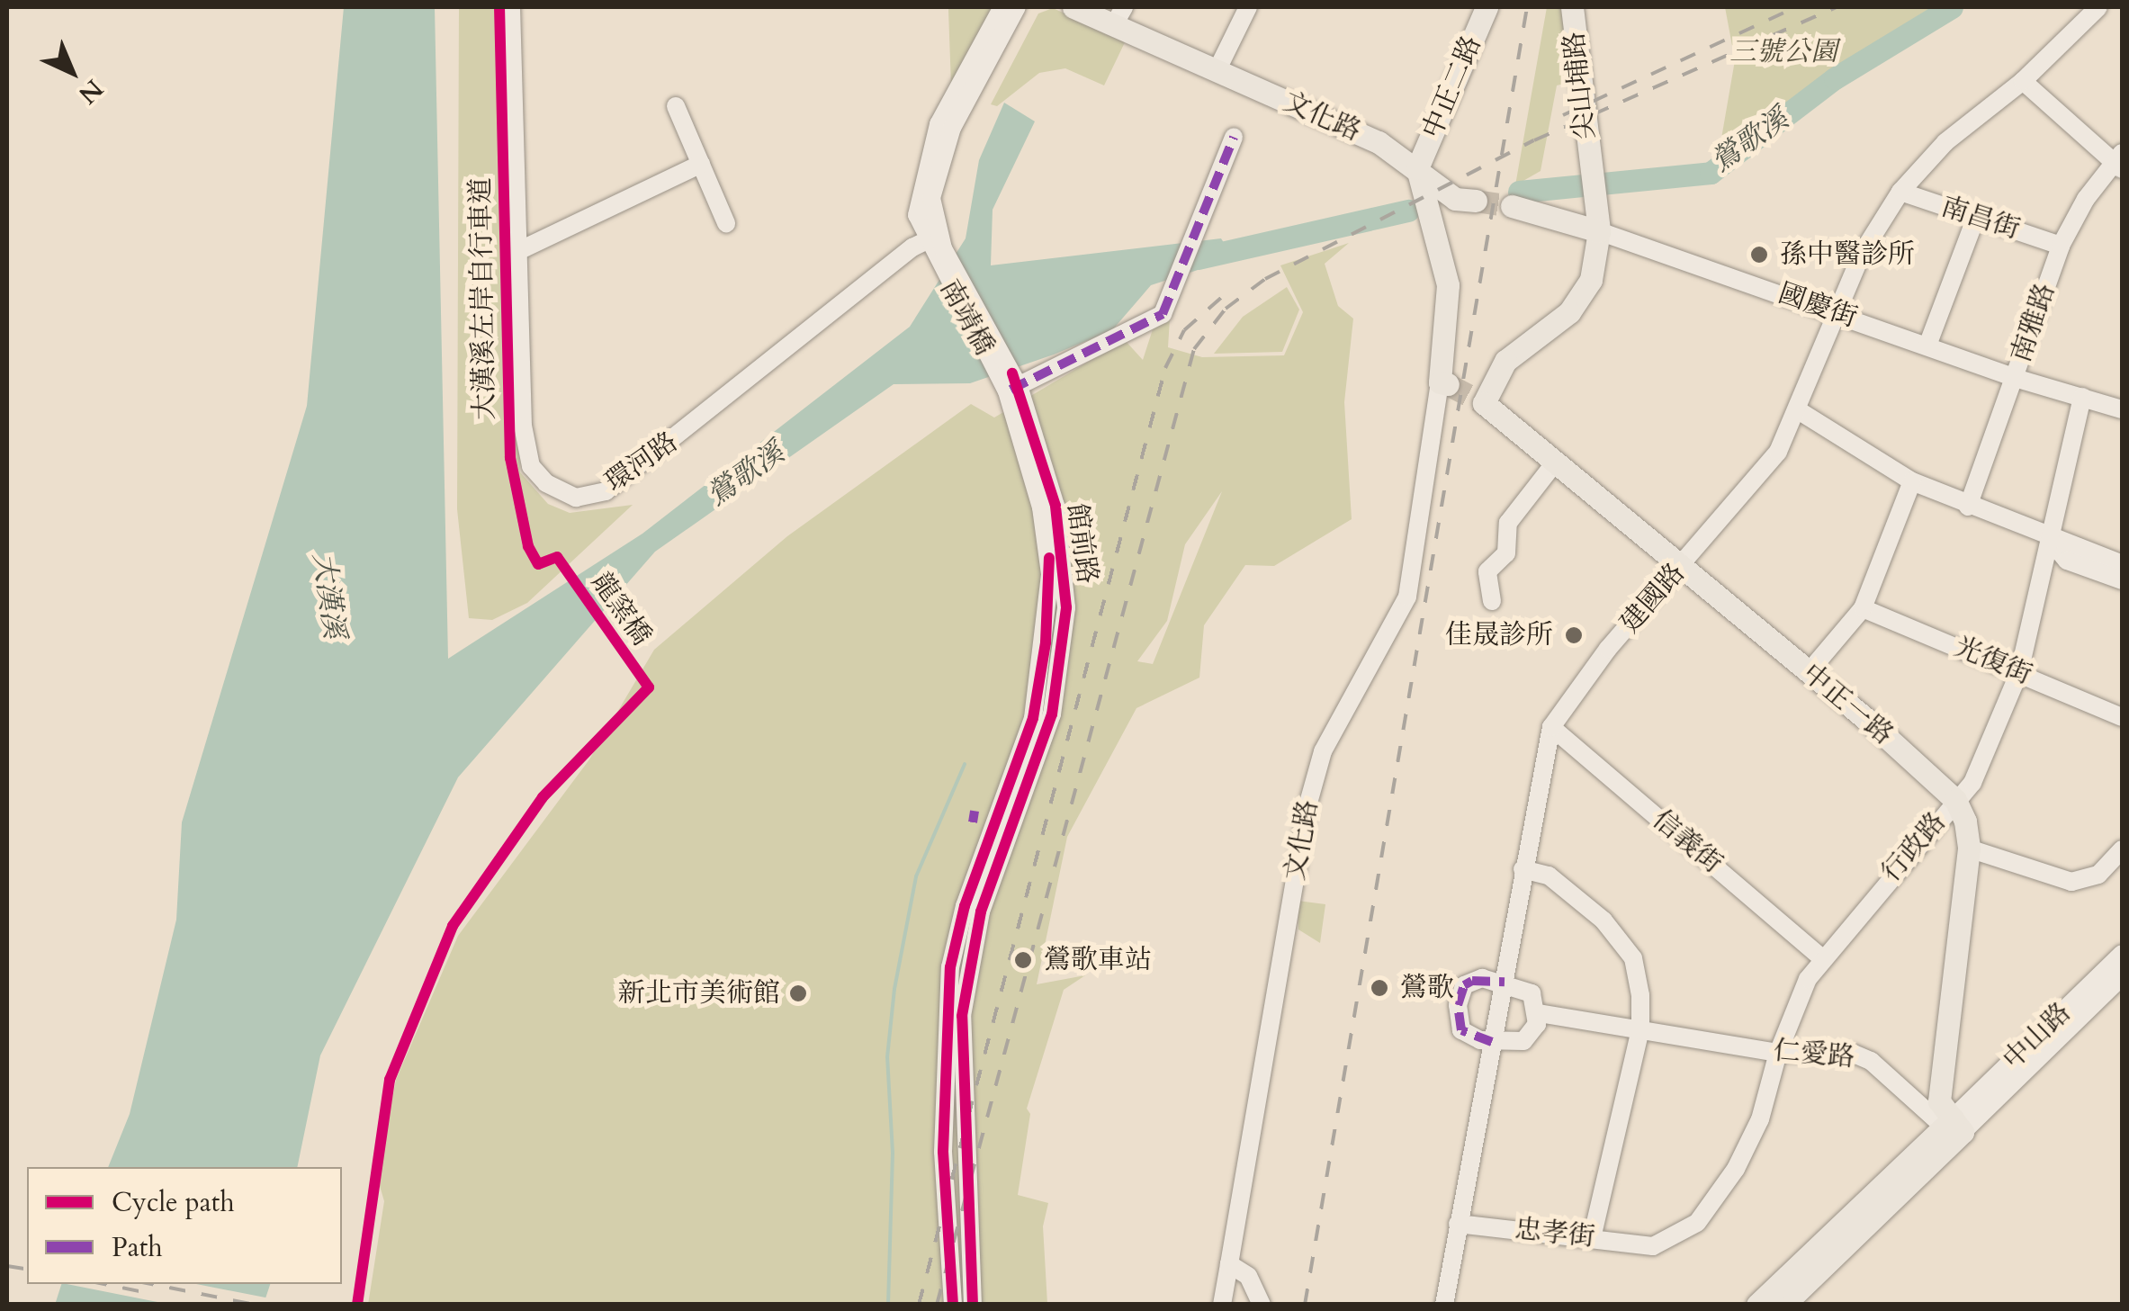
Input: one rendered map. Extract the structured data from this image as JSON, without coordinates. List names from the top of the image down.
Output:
{
  "streets": {
    "main road": [
      "尖山埔路",
      "中正二路",
      "文化路",
      "國慶街",
      "中正一路"
    ],
    "street": [
      "南昌街",
      "南靖橋",
      "南雅路",
      "環河路",
      "館前路",
      "建國路",
      "光復街",
      "信義街",
      "行政路",
      "中山路",
      "仁愛路",
      "忠孝街"
    ],
    "cycle path": ["大漢溪左岸自行車道"]
  },
  "crossings": [
    ["尖山埔路", "國慶街"],
    ["尖山埔路", "中正一路"],
    ["中正二路", "文化路"],
    ["南昌街", "南雅路"],
    ["南昌街", "建國路"],
    ["國慶街", "南雅路"],
    ["國慶街", "建國路"],
    ["國慶街", "中正一路"],
    ["國慶街", "行政路"],
    ["南靖橋", "環河路"],
    ["南靖橋", "館前路"],
    ["建國路", "中正一路"],
    ["建國路", "信義街"],
    ["建國路", "忠孝街"],
    ["光復街", "行政路"],
    ["中正一路", "行政路"],
    ["信義街", "行政路"],
    ["行政路", "仁愛路"],
    ["行政路", "忠孝街"],
    ["中山路", "仁愛路"]
  ],
  "water": ["鶯歌溪", "大漢溪"],
  "parks": ["三號公園"],
  "places": [
    "孫中醫診所",
    "佳晟診所",
    "鶯歌車站",
    "鶯歌",
    "新北市美術館"
  ],
  "legend": ["Cycle path", "Path"],
  "north": "bottom right"
}
